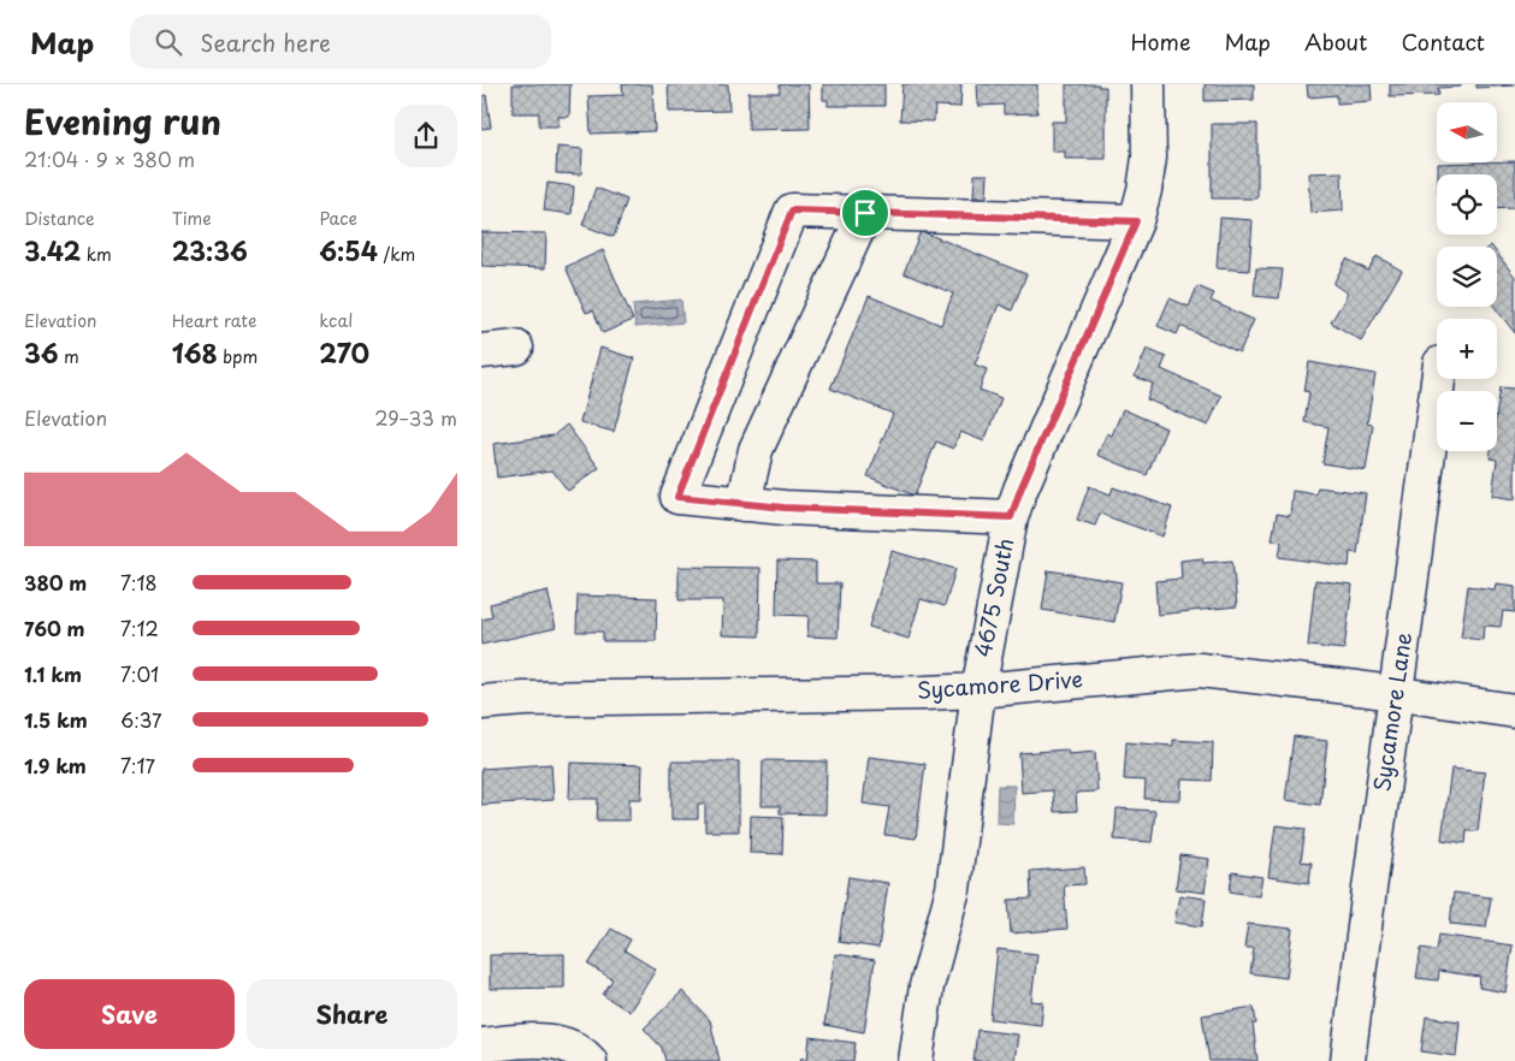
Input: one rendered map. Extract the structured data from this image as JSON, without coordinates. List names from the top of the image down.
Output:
{
  "streets": {
    "street": ["4675 South", "Sycamore Drive", "Sycamore Lane"]
  },
  "crossings": [
    ["4675 South", "Sycamore Drive"],
    ["Sycamore Drive", "Sycamore Lane"]
  ],
  "north": "left",
  "page": {
    "header": "Map",
    "search": "Search here",
    "nav": [
      "Home",
      "Map",
      "About",
      "Contact"
    ],
    "heading": ["Evening run", "21:04 · 9 × 380 m"],
    "map_buttons": ["+", "−"],
    "stats": [
      ["Distance", "3.42 km"],
      ["Time", "23:36"],
      ["Pace", "6:54 /km"],
      ["Elevation", "36 m"],
      ["Heart rate", "168 bpm"],
      ["kcal", "270"]
    ],
    "chart": ["Elevation", "29–33 m"],
    "list": [
      {
        "name": "380 m",
        "note": "7:18"
      },
      {
        "name": "760 m",
        "note": "7:12"
      },
      {
        "name": "1.1 km",
        "note": "7:01"
      },
      {
        "name": "1.5 km",
        "note": "6:37"
      },
      {
        "name": "1.9 km",
        "note": "7:17"
      }
    ],
    "buttons": ["Save", "Share"]
  }
}
